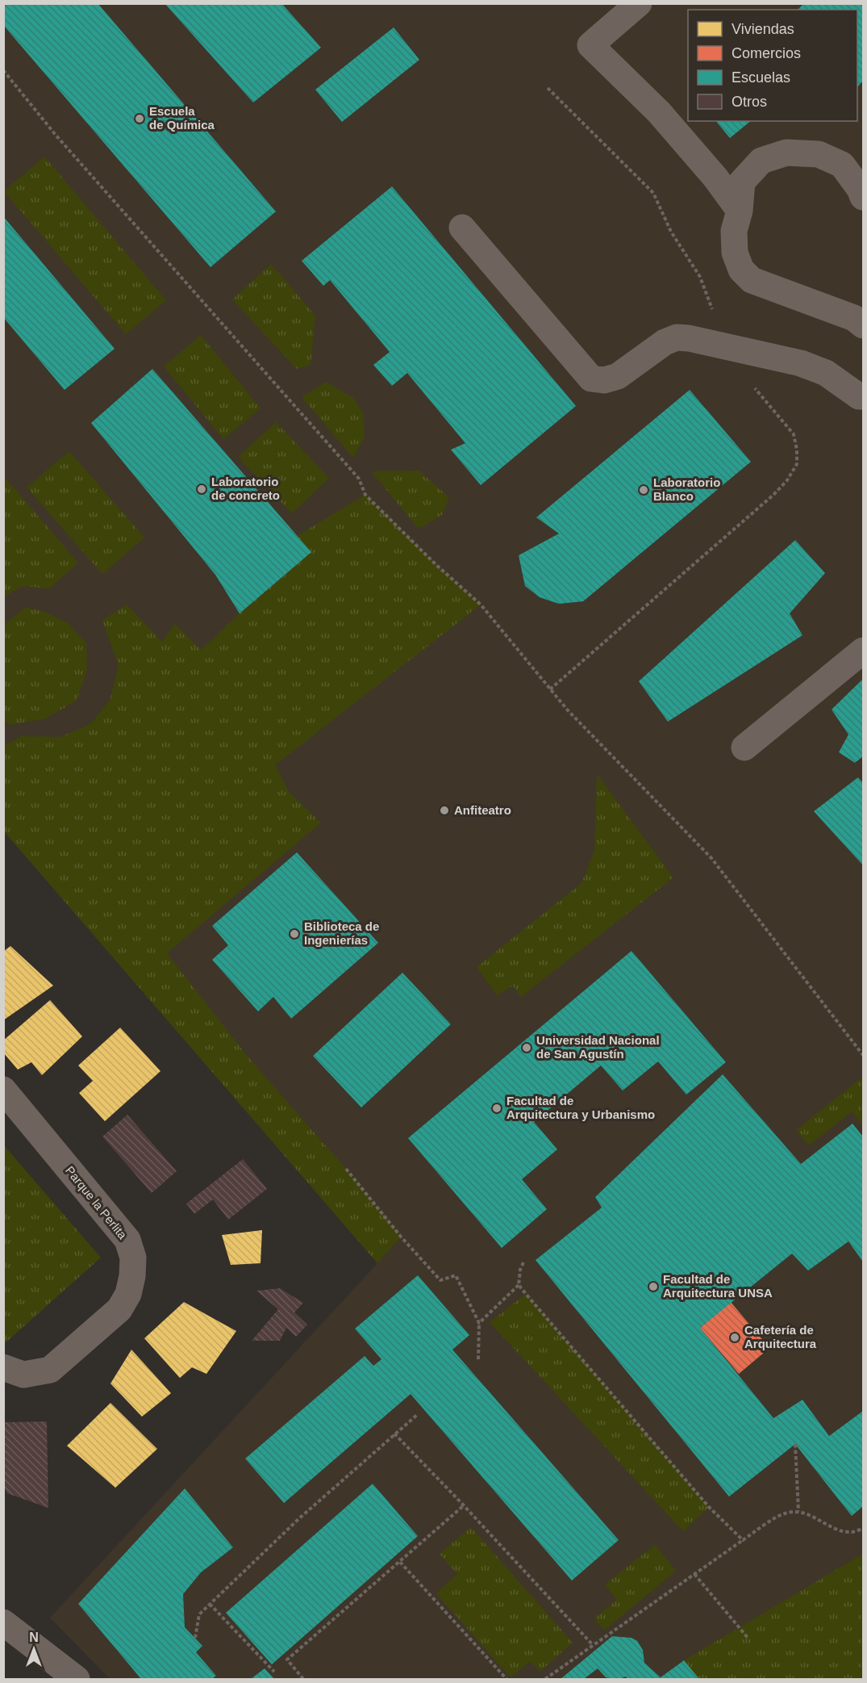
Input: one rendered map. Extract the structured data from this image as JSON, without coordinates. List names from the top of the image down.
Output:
{
  "streets": {
    "street": ["Parque la Perlita"]
  },
  "places": [
    "Escuela de Química",
    "Laboratorio de concreto",
    "Laboratorio Blanco",
    "Anfiteatro",
    "Biblioteca de Ingenierías",
    "Universidad Nacional de San Agustín",
    "Facultad de Arquitectura y Urbanismo",
    "Facultad de Arquitectura UNSA",
    "Cafetería de Arquitectura"
  ],
  "legend": [
    "Viviendas",
    "Comercios",
    "Escuelas",
    "Otros"
  ],
  "north": "top"
}
